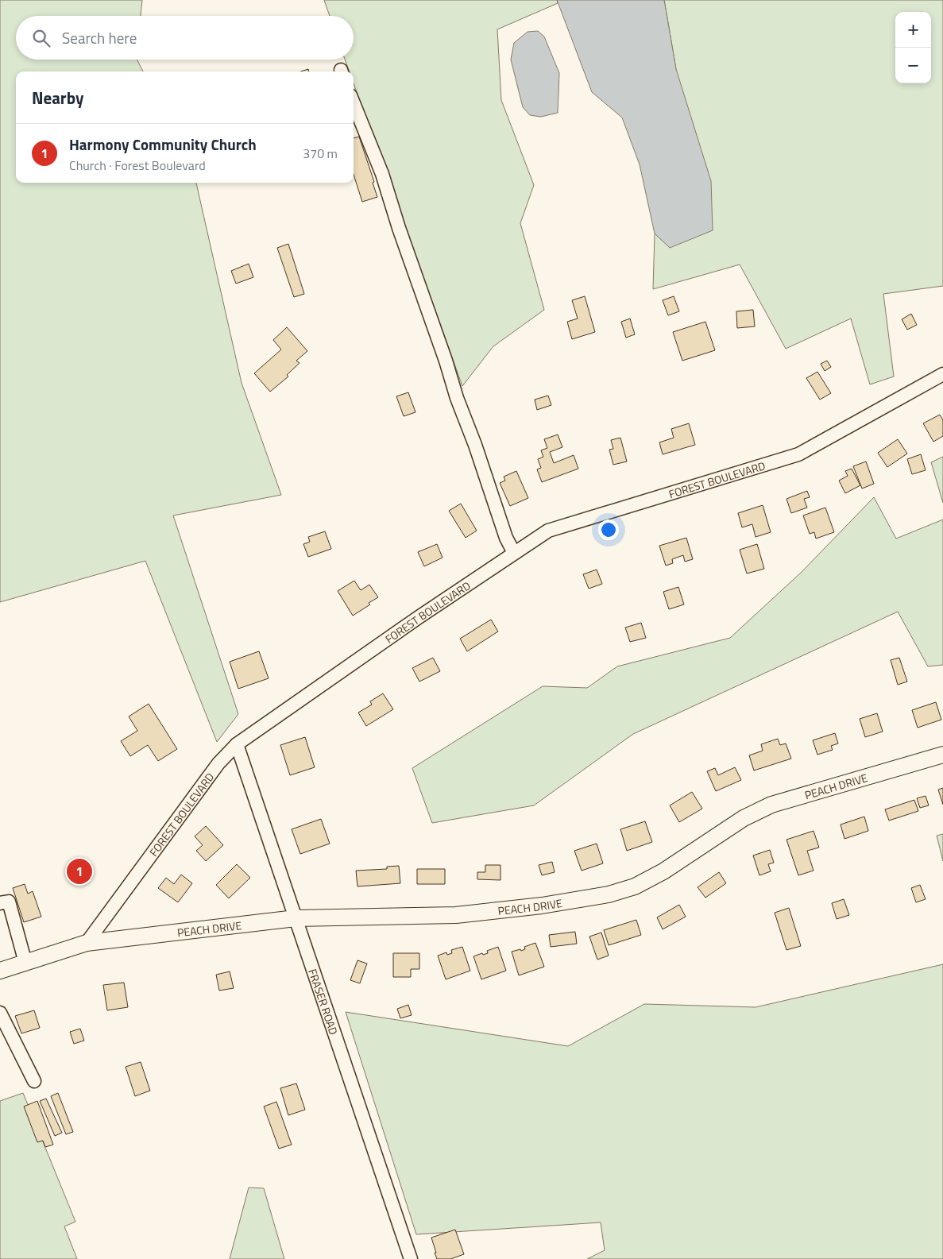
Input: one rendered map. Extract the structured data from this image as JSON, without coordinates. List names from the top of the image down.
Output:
{
  "streets": {
    "main road": ["PEACH DRIVE"],
    "street": ["FOREST BOULEVARD", "FRASER ROAD"]
  },
  "crossings": [
    ["FOREST BOULEVARD", "PEACH DRIVE"],
    ["FOREST BOULEVARD", "FRASER ROAD"],
    ["PEACH DRIVE", "FRASER ROAD"]
  ],
  "page": {
    "map_buttons": ["+", "−"],
    "search": "Search here",
    "heading": "Nearby",
    "list": [
      {
        "mark": "1",
        "name": "Harmony Community Church",
        "note": "Church · Forest Boulevard",
        "value": "370 m"
      }
    ],
    "pins": "1"
  }
}
